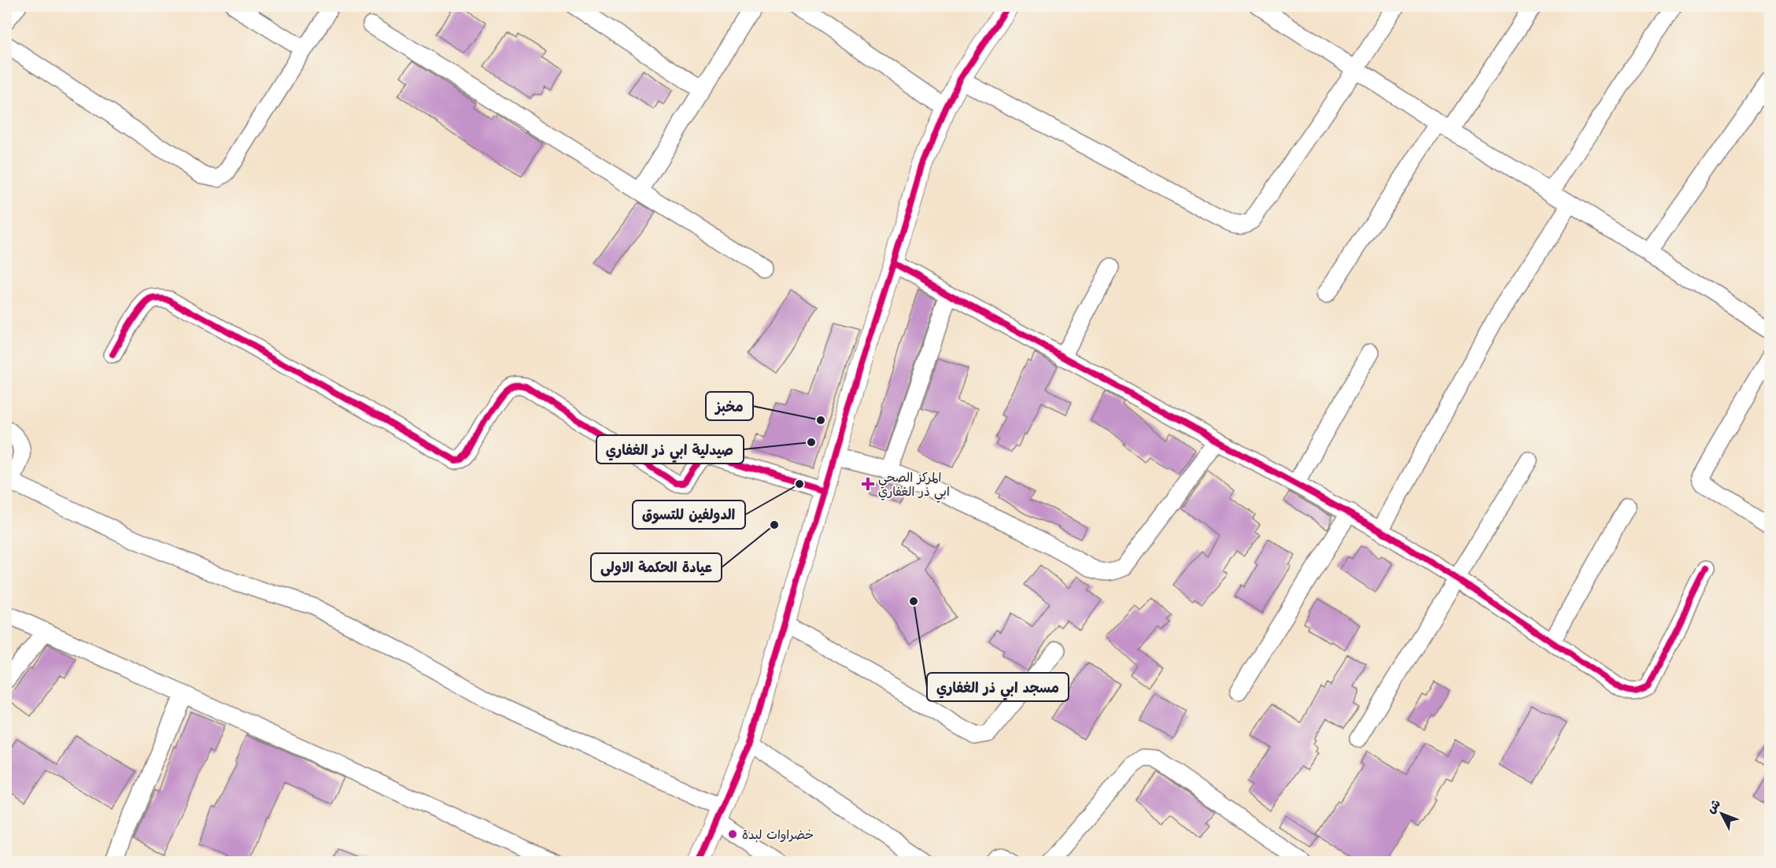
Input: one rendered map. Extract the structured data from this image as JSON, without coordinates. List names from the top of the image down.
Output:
{
  "places": {
    "other": [
      "مخبز",
      "صيدلية ابي ذر الغفاري",
      "الدولفين للتسوق",
      "عيادة الحكمة الاولى",
      "مسجد ابي ذر الغفاري",
      "خضراوات لبدة"
    ],
    "health": ["المركز الصحي ابي ذر الغفاري"]
  },
  "north": "top left"
}
